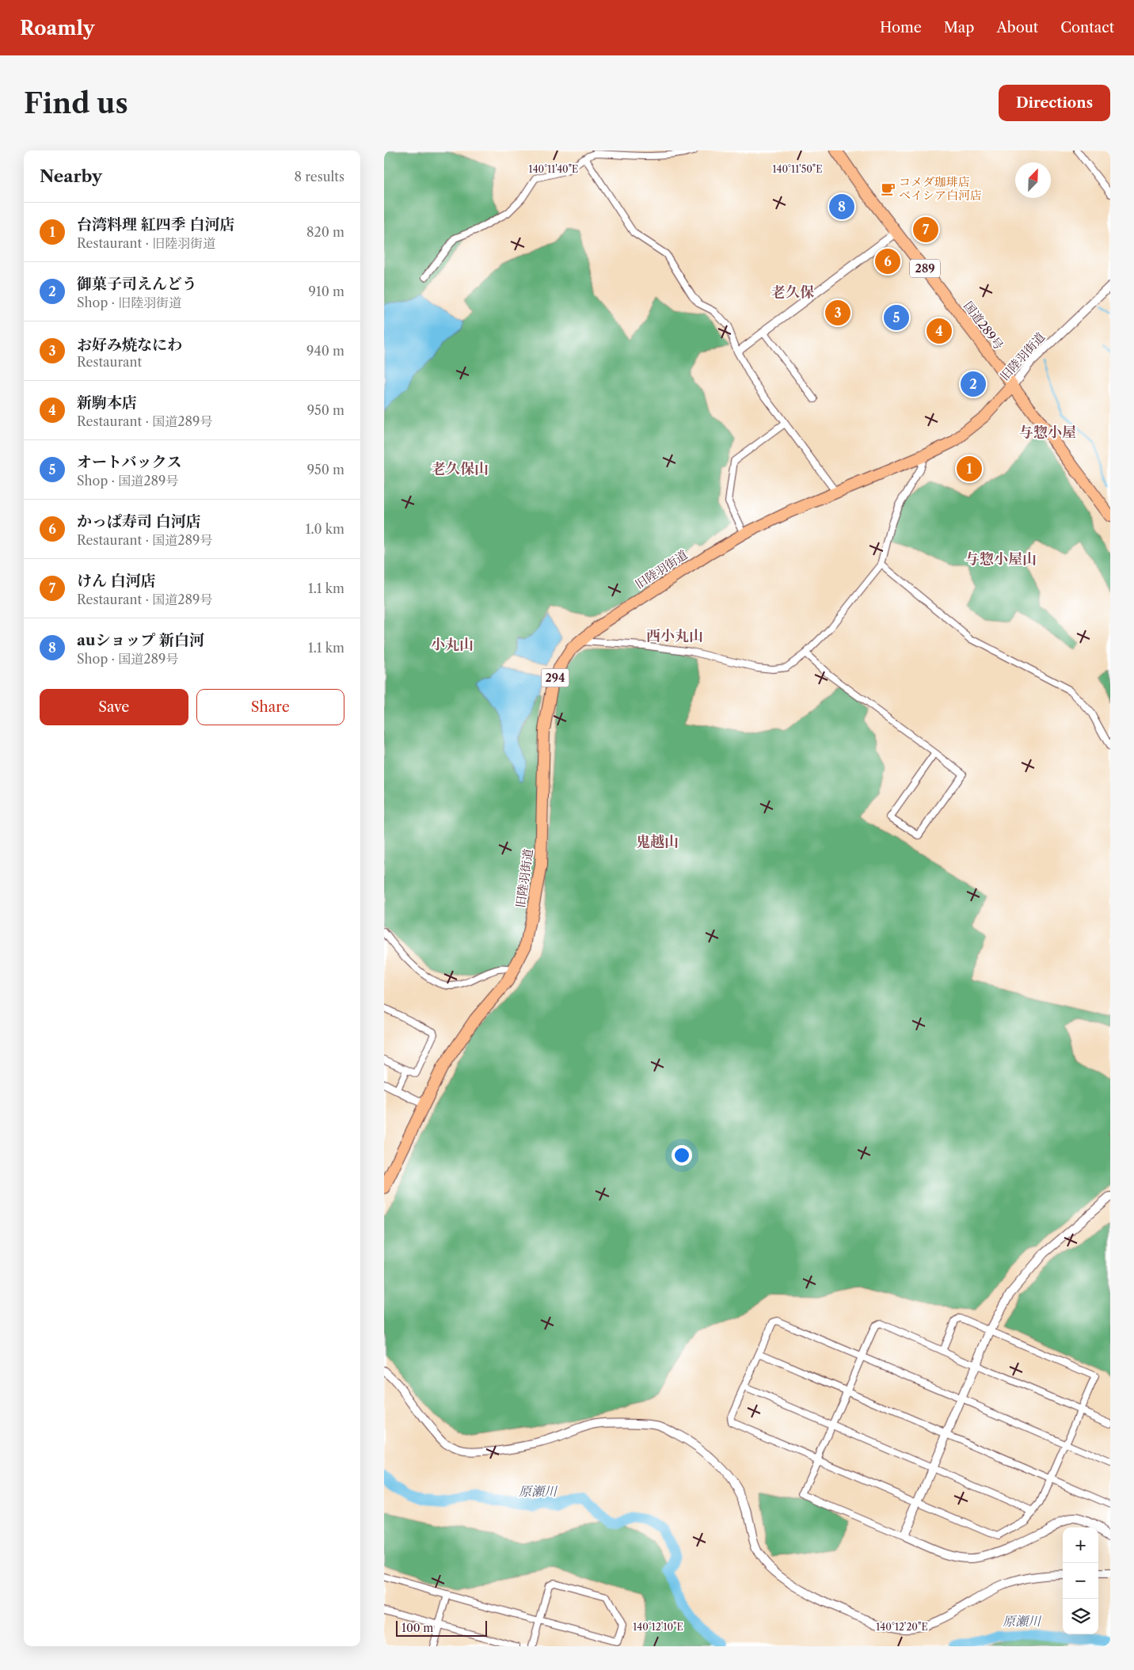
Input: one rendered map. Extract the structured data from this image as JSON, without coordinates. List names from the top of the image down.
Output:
{
  "streets": {
    "highway": [
      "289",
      "国道289号",
      "旧陸羽街道",
      "294"
    ]
  },
  "crossings": [
    ["国道289号", "旧陸羽街道"]
  ],
  "districts": [
    "老久保",
    "与惣小屋",
    "老久保山",
    "与惣小屋山",
    "西小丸山",
    "小丸山",
    "鬼越山"
  ],
  "water": ["原瀬川"],
  "places": {
    "cafe": ["コメダ珈琲店 ベイシア白河店"]
  },
  "scale_bar": "100 m",
  "north": "top right",
  "page": {
    "header": "Roamly",
    "nav": [
      "Home",
      "Map",
      "About",
      "Contact"
    ],
    "buttons": [
      "Directions",
      ["Save", "Share"]
    ],
    "title": "Find us",
    "heading": ["Nearby", "8 results"],
    "pins": [
      "8",
      "7",
      "6",
      "3",
      "5",
      "4",
      "2",
      "1"
    ],
    "list": [
      {
        "mark": "1",
        "name": "台湾料理 紅四季 白河店",
        "note": "Restaurant · 旧陸羽街道",
        "value": "820 m"
      },
      {
        "mark": "2",
        "name": "御菓子司えんどう",
        "note": "Shop · 旧陸羽街道",
        "value": "910 m"
      },
      {
        "mark": "3",
        "name": "お好み焼なにわ",
        "note": "Restaurant",
        "value": "940 m"
      },
      {
        "mark": "4",
        "name": "新駒本店",
        "note": "Restaurant · 国道289号",
        "value": "950 m"
      },
      {
        "mark": "5",
        "name": "オートバックス",
        "note": "Shop · 国道289号",
        "value": "950 m"
      },
      {
        "mark": "6",
        "name": "かっぱ寿司 白河店",
        "note": "Restaurant · 国道289号",
        "value": "1.0 km"
      },
      {
        "mark": "7",
        "name": "けん 白河店",
        "note": "Restaurant · 国道289号",
        "value": "1.1 km"
      },
      {
        "mark": "8",
        "name": "auショップ 新白河",
        "note": "Shop · 国道289号",
        "value": "1.1 km"
      }
    ],
    "map_buttons": ["+", "−"],
    "scale": "100 m"
  },
  "coordinates": [
    "140°11'40\"E",
    "140°11'50\"E",
    "140°12'10\"E",
    "140°12'20\"E"
  ]
}
